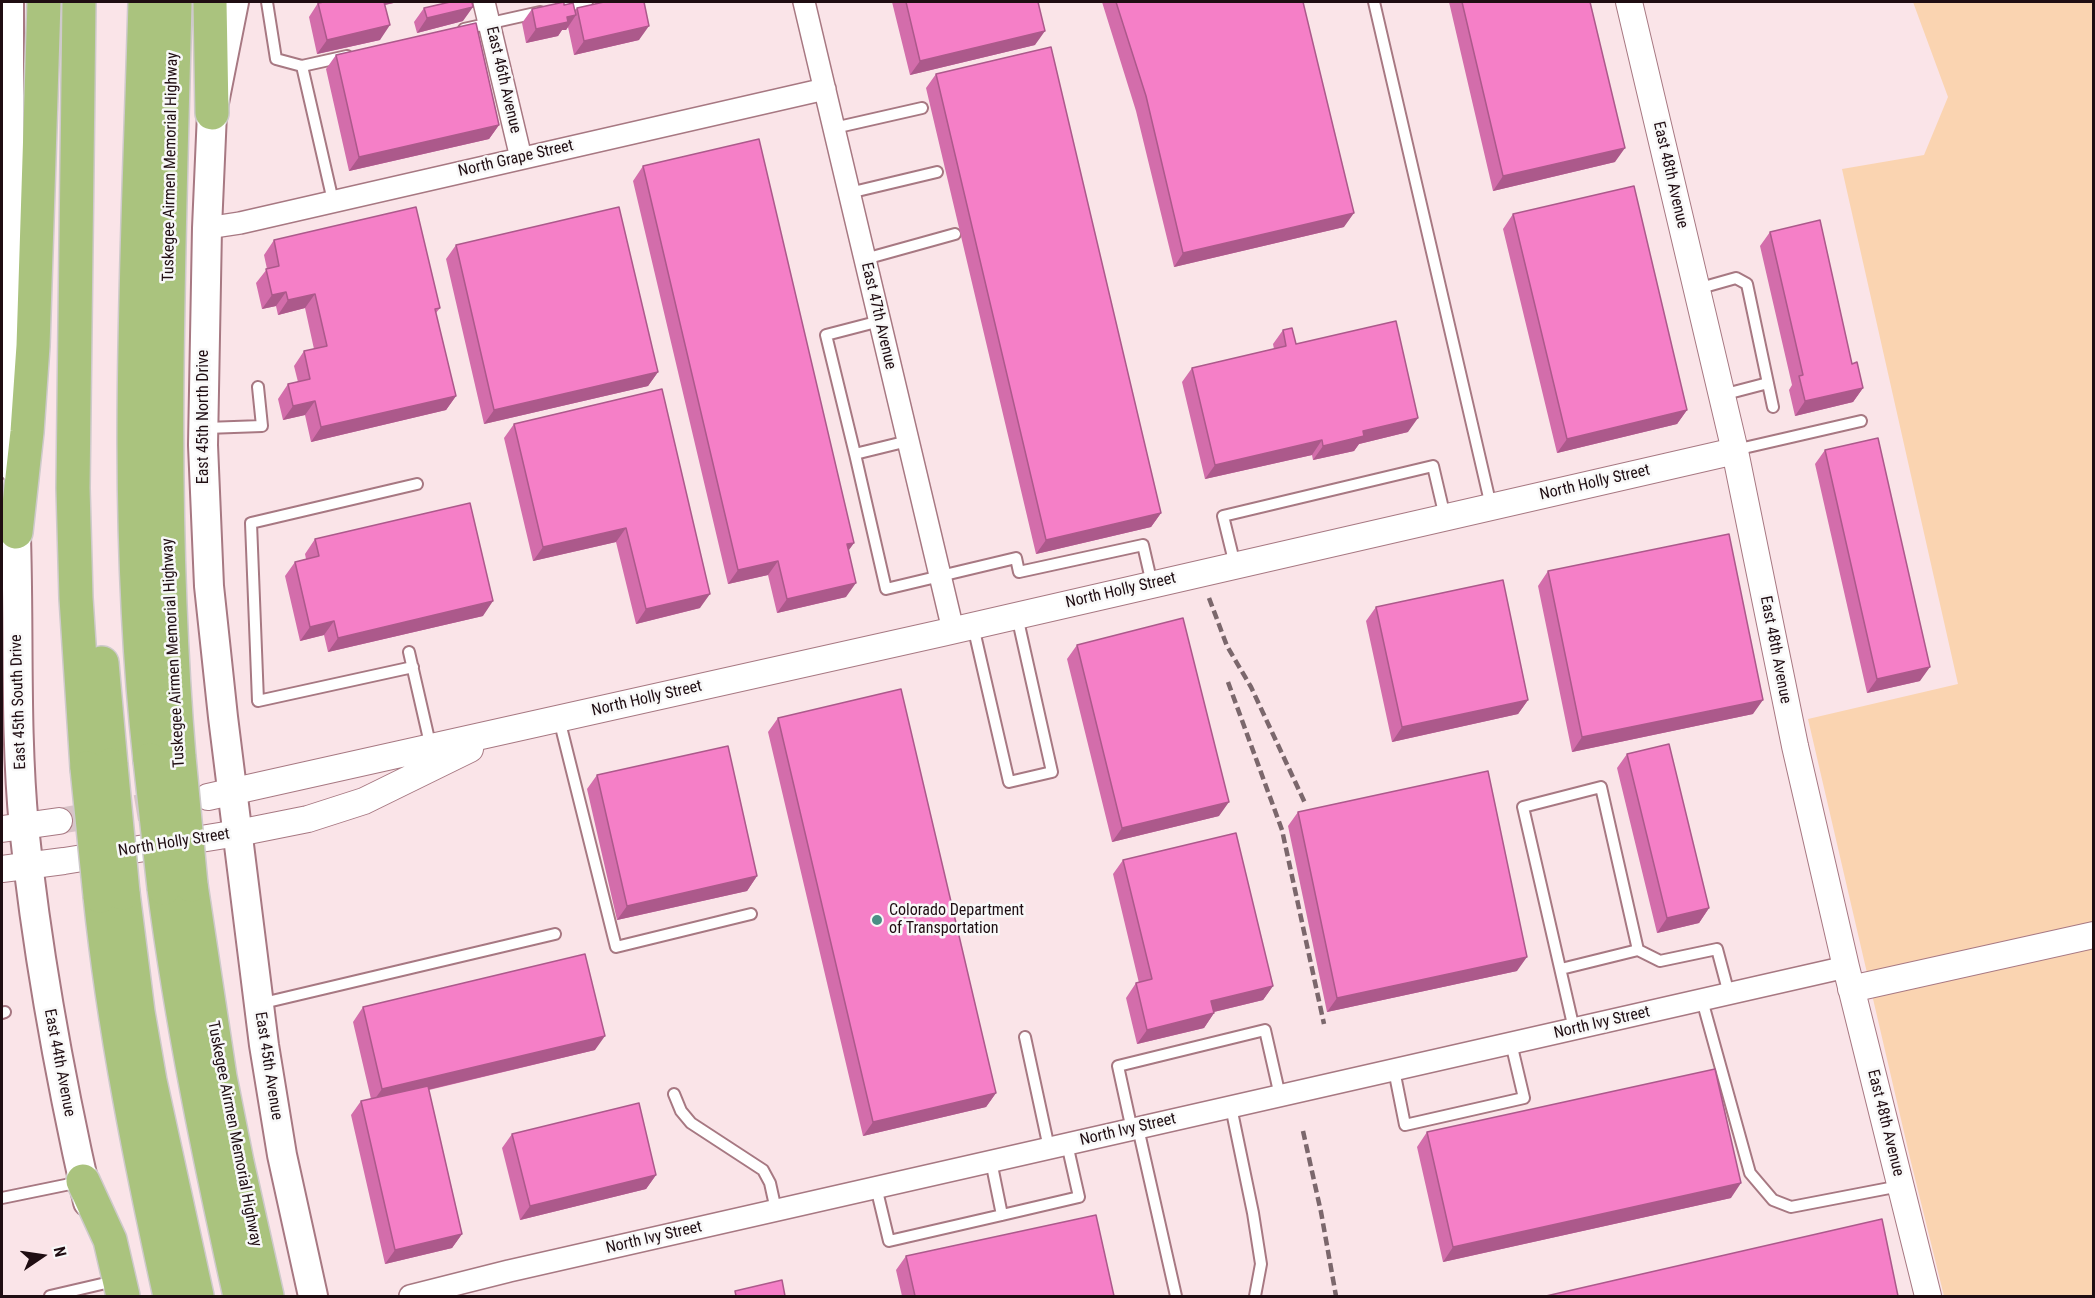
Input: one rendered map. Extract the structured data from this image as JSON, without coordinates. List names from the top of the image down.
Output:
{
  "streets": {
    "highway": ["Tuskegee Airmen Memorial Highway"],
    "main road": [
      "East 45th North Drive",
      "East 45th South Drive",
      "East 44th Avenue",
      "East 45th Avenue"
    ],
    "street": [
      "East 46th Avenue",
      "North Grape Street",
      "East 48th Avenue",
      "East 47th Avenue",
      "North Holly Street",
      "North Ivy Street"
    ]
  },
  "crossings": [
    ["East 46th Avenue", "North Grape Street"],
    ["North Grape Street", "East 47th Avenue"],
    ["North Grape Street", "East 45th North Drive"],
    ["East 48th Avenue", "North Holly Street"],
    ["East 48th Avenue", "North Ivy Street"],
    ["East 47th Avenue", "North Holly Street"],
    ["East 45th North Drive", "North Holly Street"],
    ["East 45th North Drive", "East 45th Avenue"],
    ["North Holly Street", "East 44th Avenue"],
    ["North Holly Street", "East 45th Avenue"],
    ["East 45th South Drive", "East 44th Avenue"]
  ],
  "places": ["Colorado Department of Transportation"],
  "north": "right"
}
